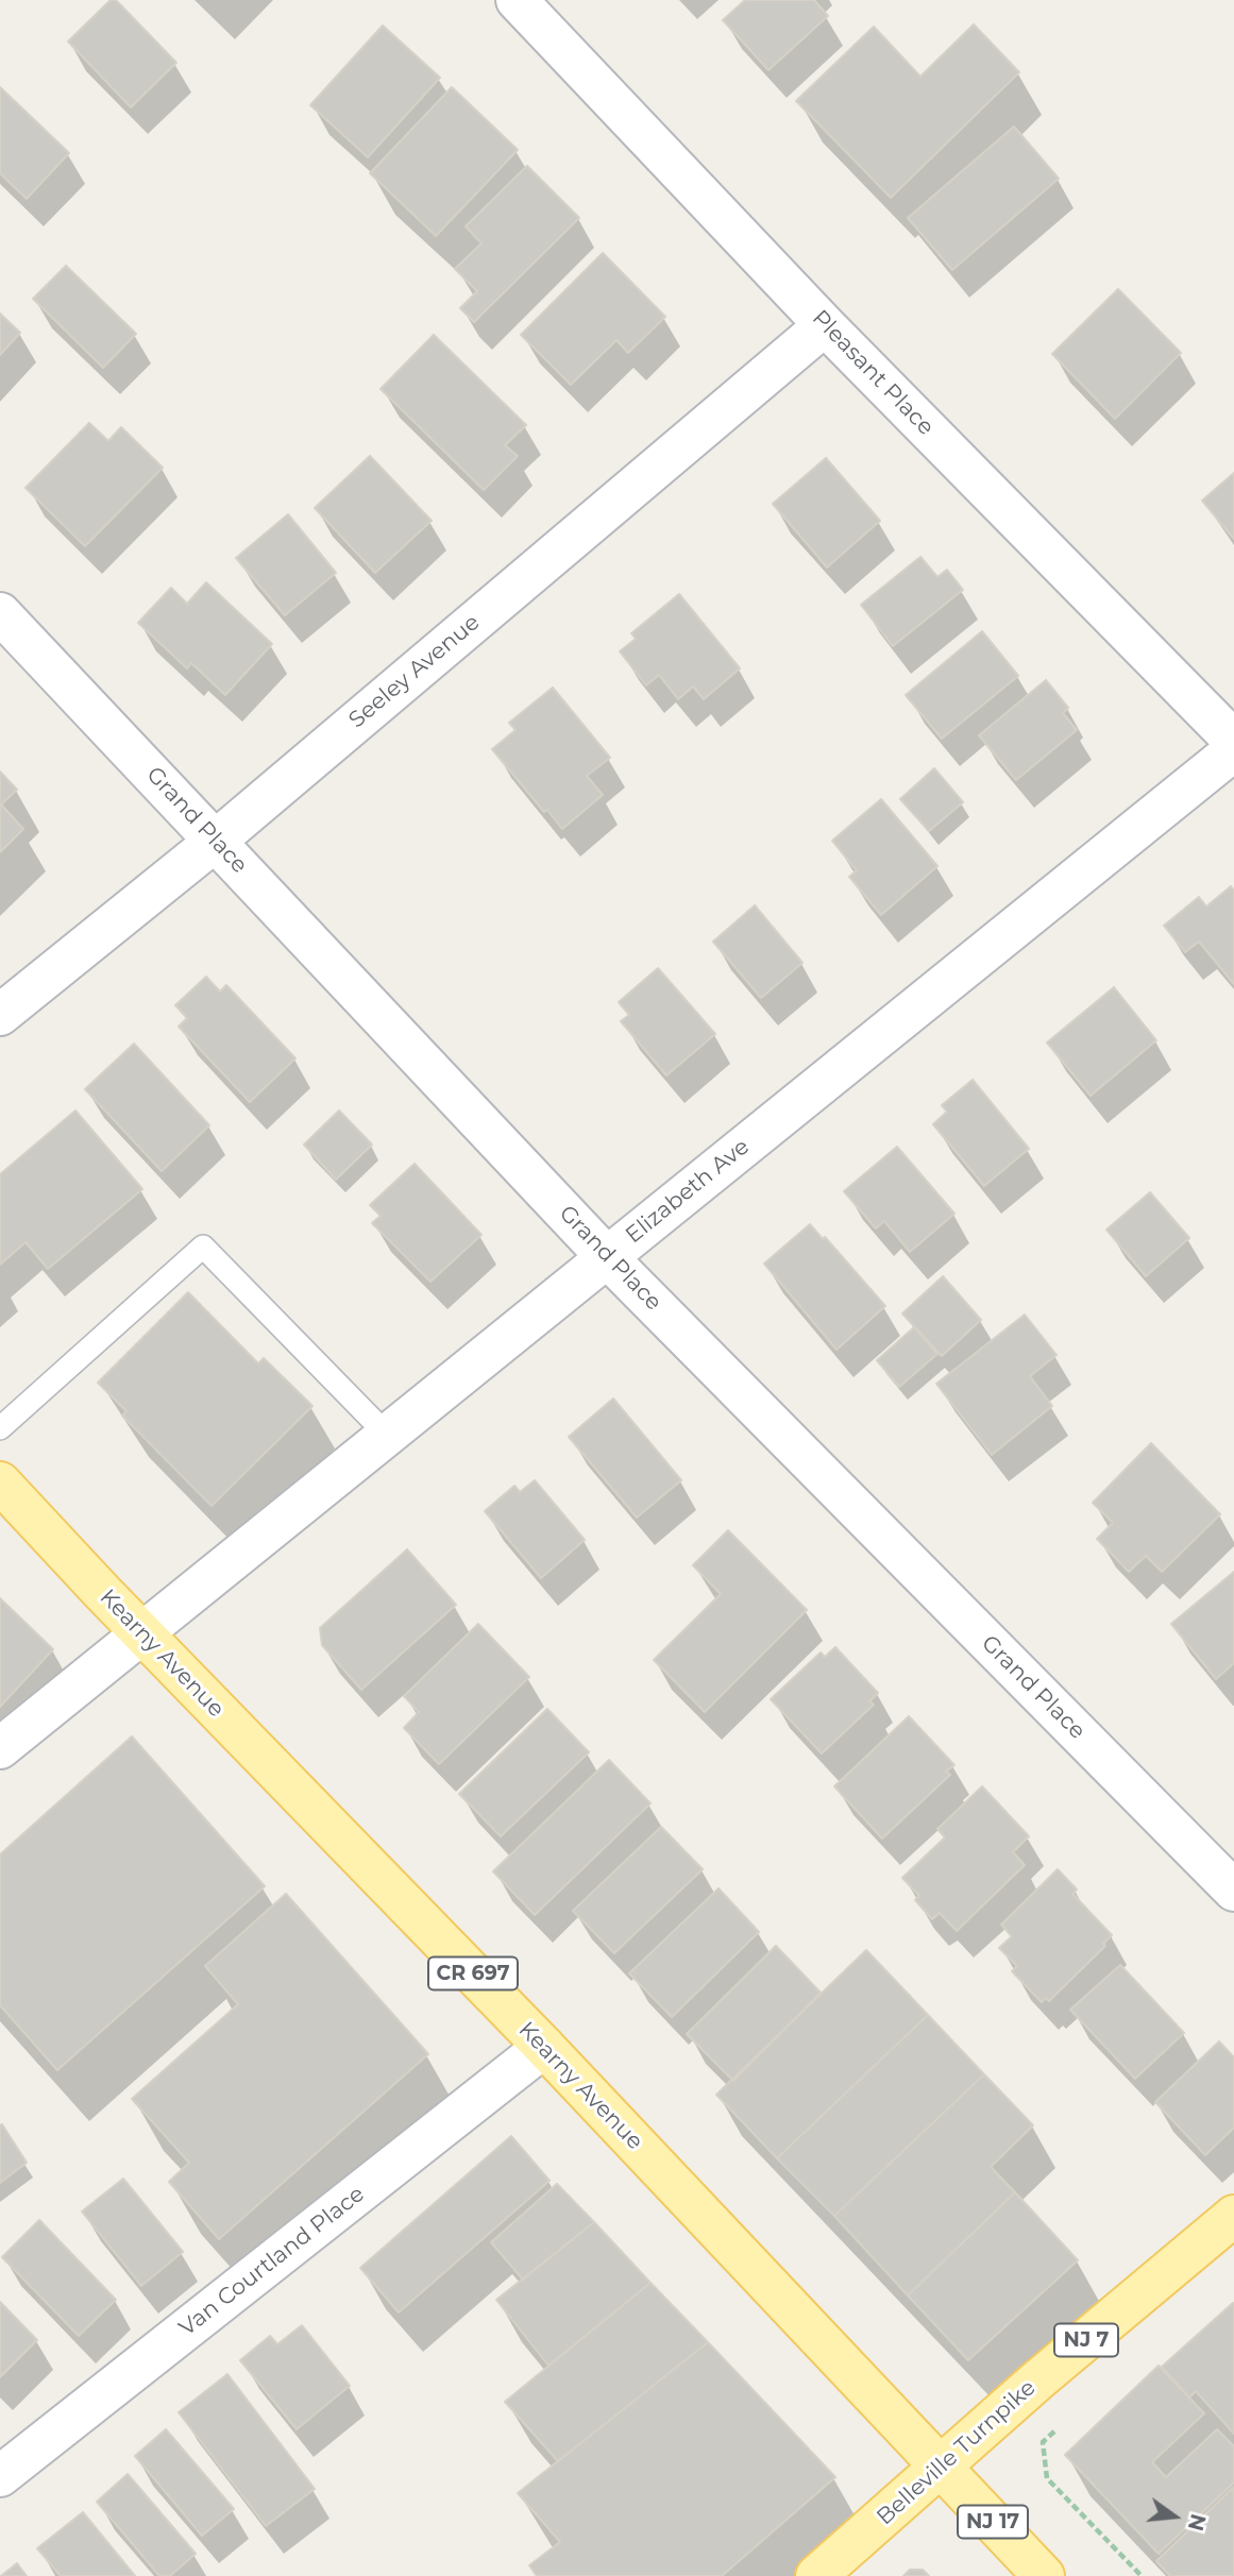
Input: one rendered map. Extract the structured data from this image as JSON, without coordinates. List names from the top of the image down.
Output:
{
  "streets": {
    "main road": [
      "Kearny Avenue",
      "CR 697",
      "NJ 7",
      "Belleville Turnpike",
      "NJ 17"
    ],
    "street": [
      "Pleasant Place",
      "Seeley Avenue",
      "Grand Place",
      "Elizabeth Ave",
      "Van Courtland Place"
    ]
  },
  "crossings": [
    ["Pleasant Place", "Seeley Avenue"],
    ["Seeley Avenue", "Grand Place"],
    ["Grand Place", "Elizabeth Ave"],
    ["Elizabeth Ave", "Kearny Avenue"],
    ["Kearny Avenue", "Van Courtland Place"],
    ["Kearny Avenue", "Belleville Turnpike"],
    ["Kearny Avenue", "NJ 17"],
    ["Belleville Turnpike", "NJ 17"]
  ],
  "north": "right"
}
